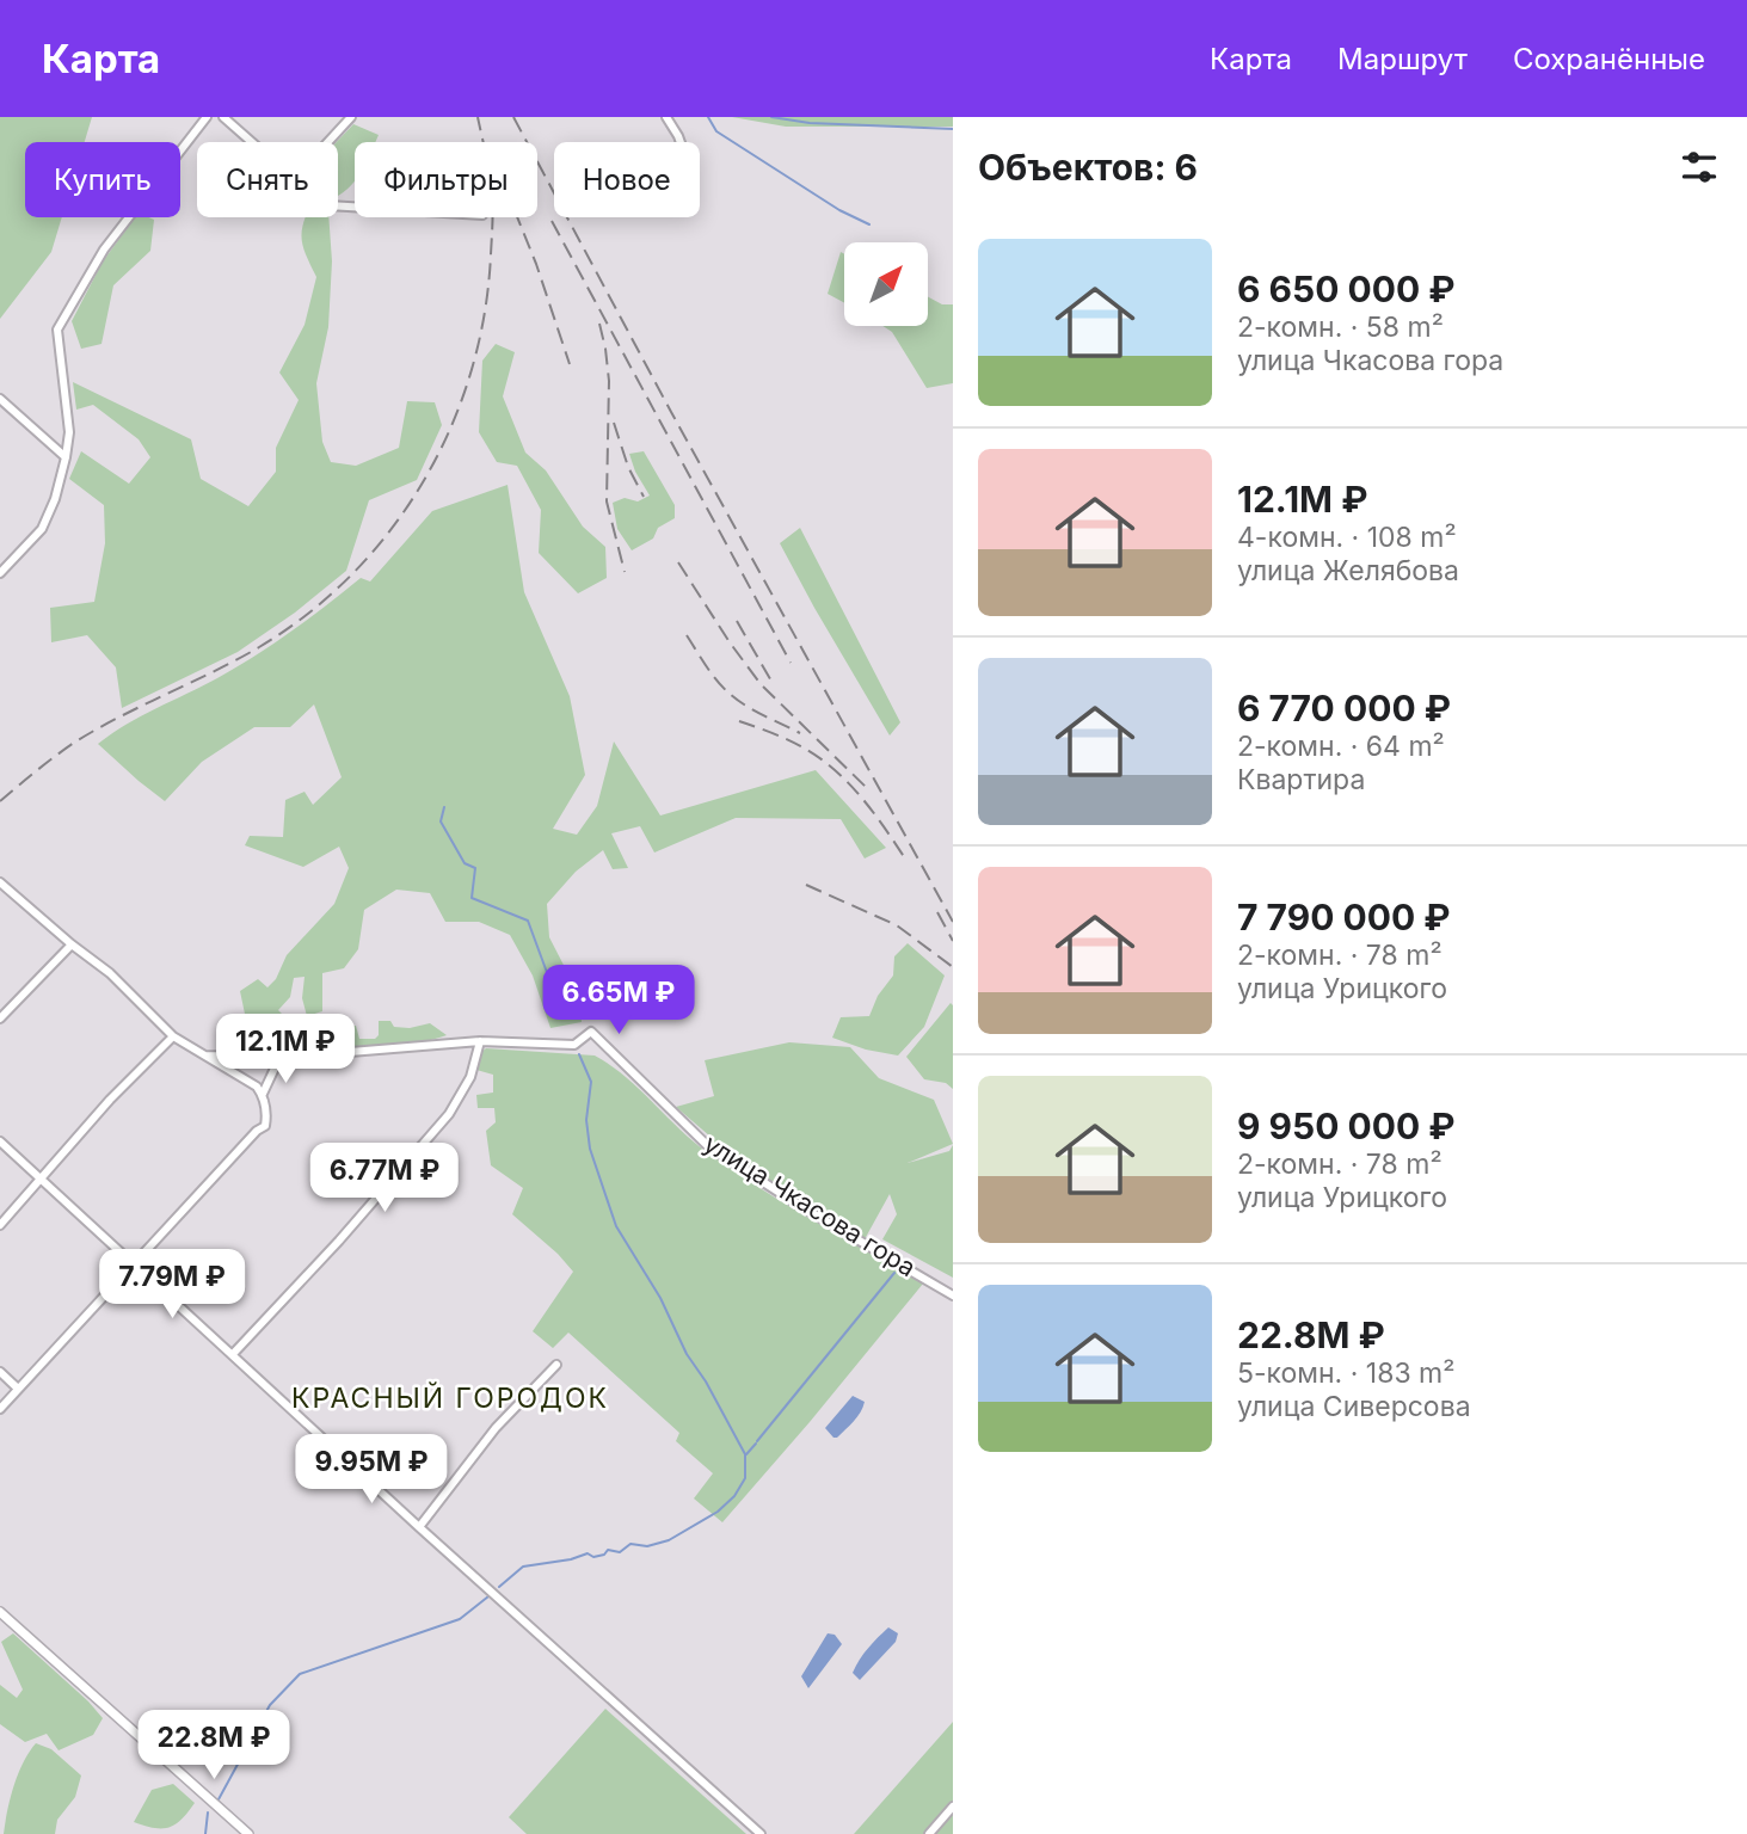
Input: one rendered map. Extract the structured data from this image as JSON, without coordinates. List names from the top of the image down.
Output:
{
  "streets": {
    "street": ["улица Чкасова гора"]
  },
  "districts": ["КРАСНЫЙ ГОРОДОК"],
  "north": "top right",
  "page": {
    "header": "Карта",
    "nav": ["Карта", "Маршрут", "Сохранённые"],
    "heading": "Объектов: 6",
    "chip": [
      "Купить",
      "Снять",
      "Фильтры",
      "Новое"
    ],
    "list": [
      {
        "name": "6 650 000 ₽",
        "note": "2-комн. · 58 m² · улица Чкасова гора"
      },
      {
        "name": "12.1M ₽",
        "note": "4-комн. · 108 m² · улица Желябова"
      },
      {
        "name": "6 770 000 ₽",
        "note": "2-комн. · 64 m² · Квартира"
      },
      {
        "name": "7 790 000 ₽",
        "note": "2-комн. · 78 m² · улица Урицкого"
      },
      {
        "name": "9 950 000 ₽",
        "note": "2-комн. · 78 m² · улица Урицкого"
      },
      {
        "name": "22.8M ₽",
        "note": "5-комн. · 183 m² · улица Сиверсова"
      }
    ],
    "price": [
      "6.65M ₽",
      "12.1M ₽",
      "6.77M ₽",
      "7.79M ₽",
      "9.95M ₽",
      "22.8M ₽"
    ]
  }
}
